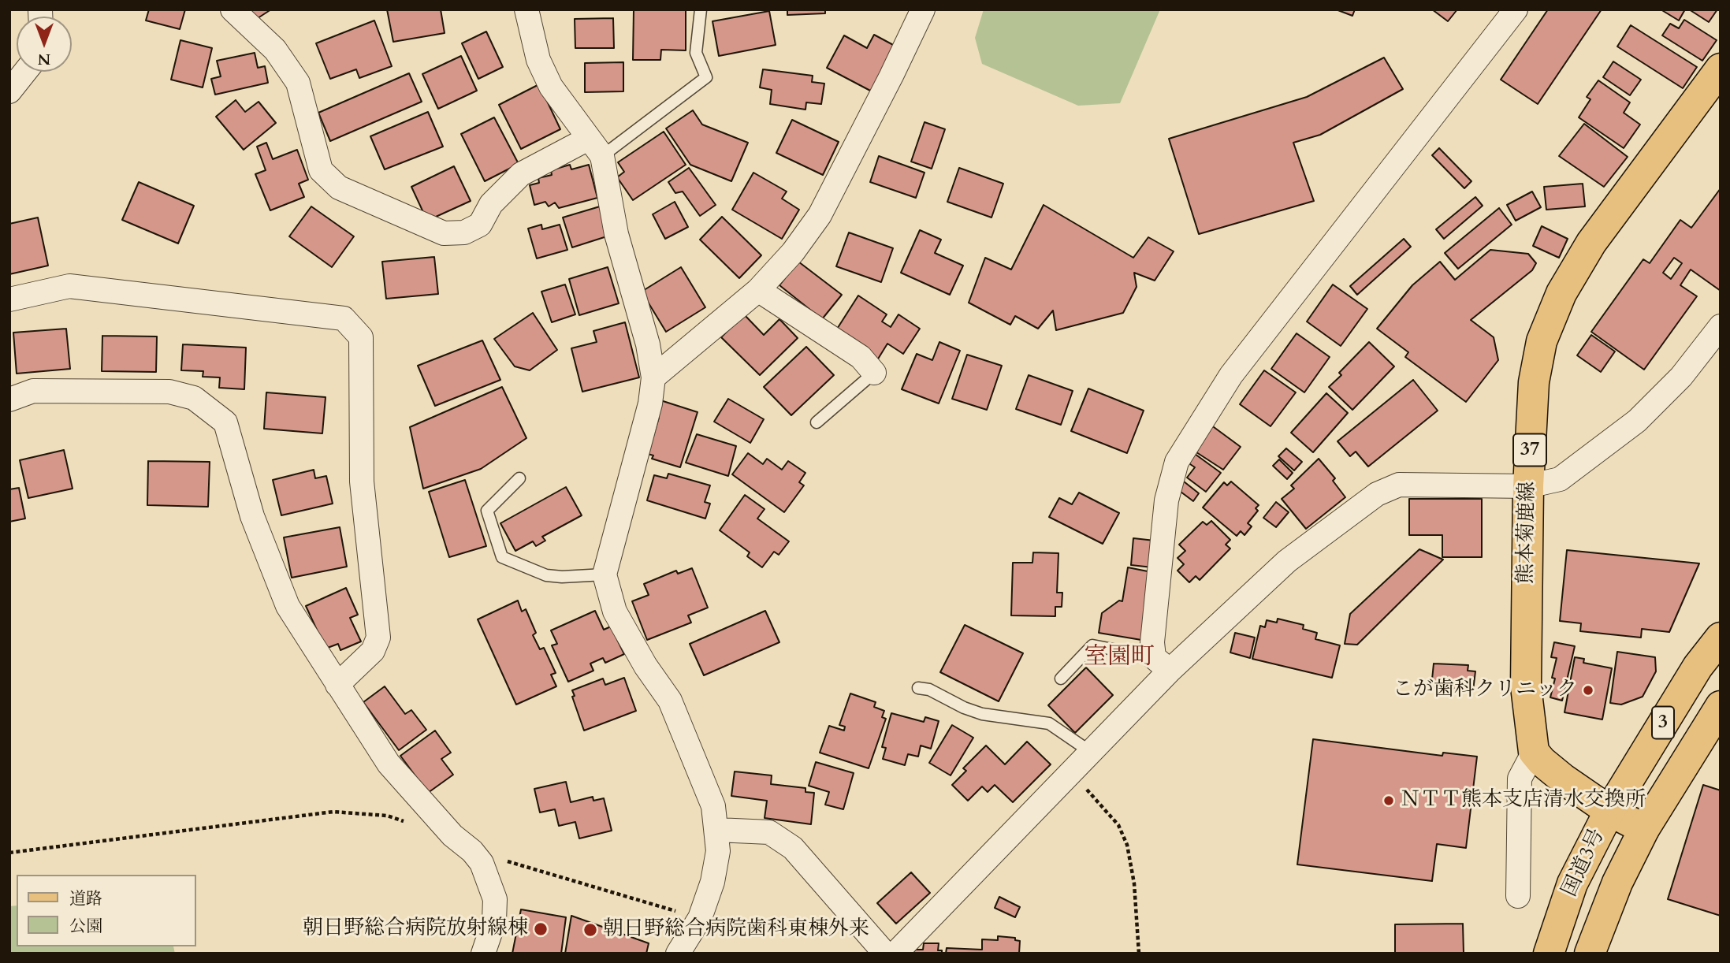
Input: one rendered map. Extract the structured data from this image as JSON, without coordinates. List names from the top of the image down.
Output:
{
  "streets": {
    "main road": [
      "37",
      "熊本菊鹿線",
      "3",
      "国道3号"
    ]
  },
  "districts": ["室園町"],
  "places": [
    "こが歯科クリニック",
    "ＮＴＴ熊本支店清水交換所",
    "朝日野総合病院放射線棟",
    "朝日野総合病院歯科東棟外来"
  ],
  "legend": ["道路", "公園"],
  "north": "bottom"
}
